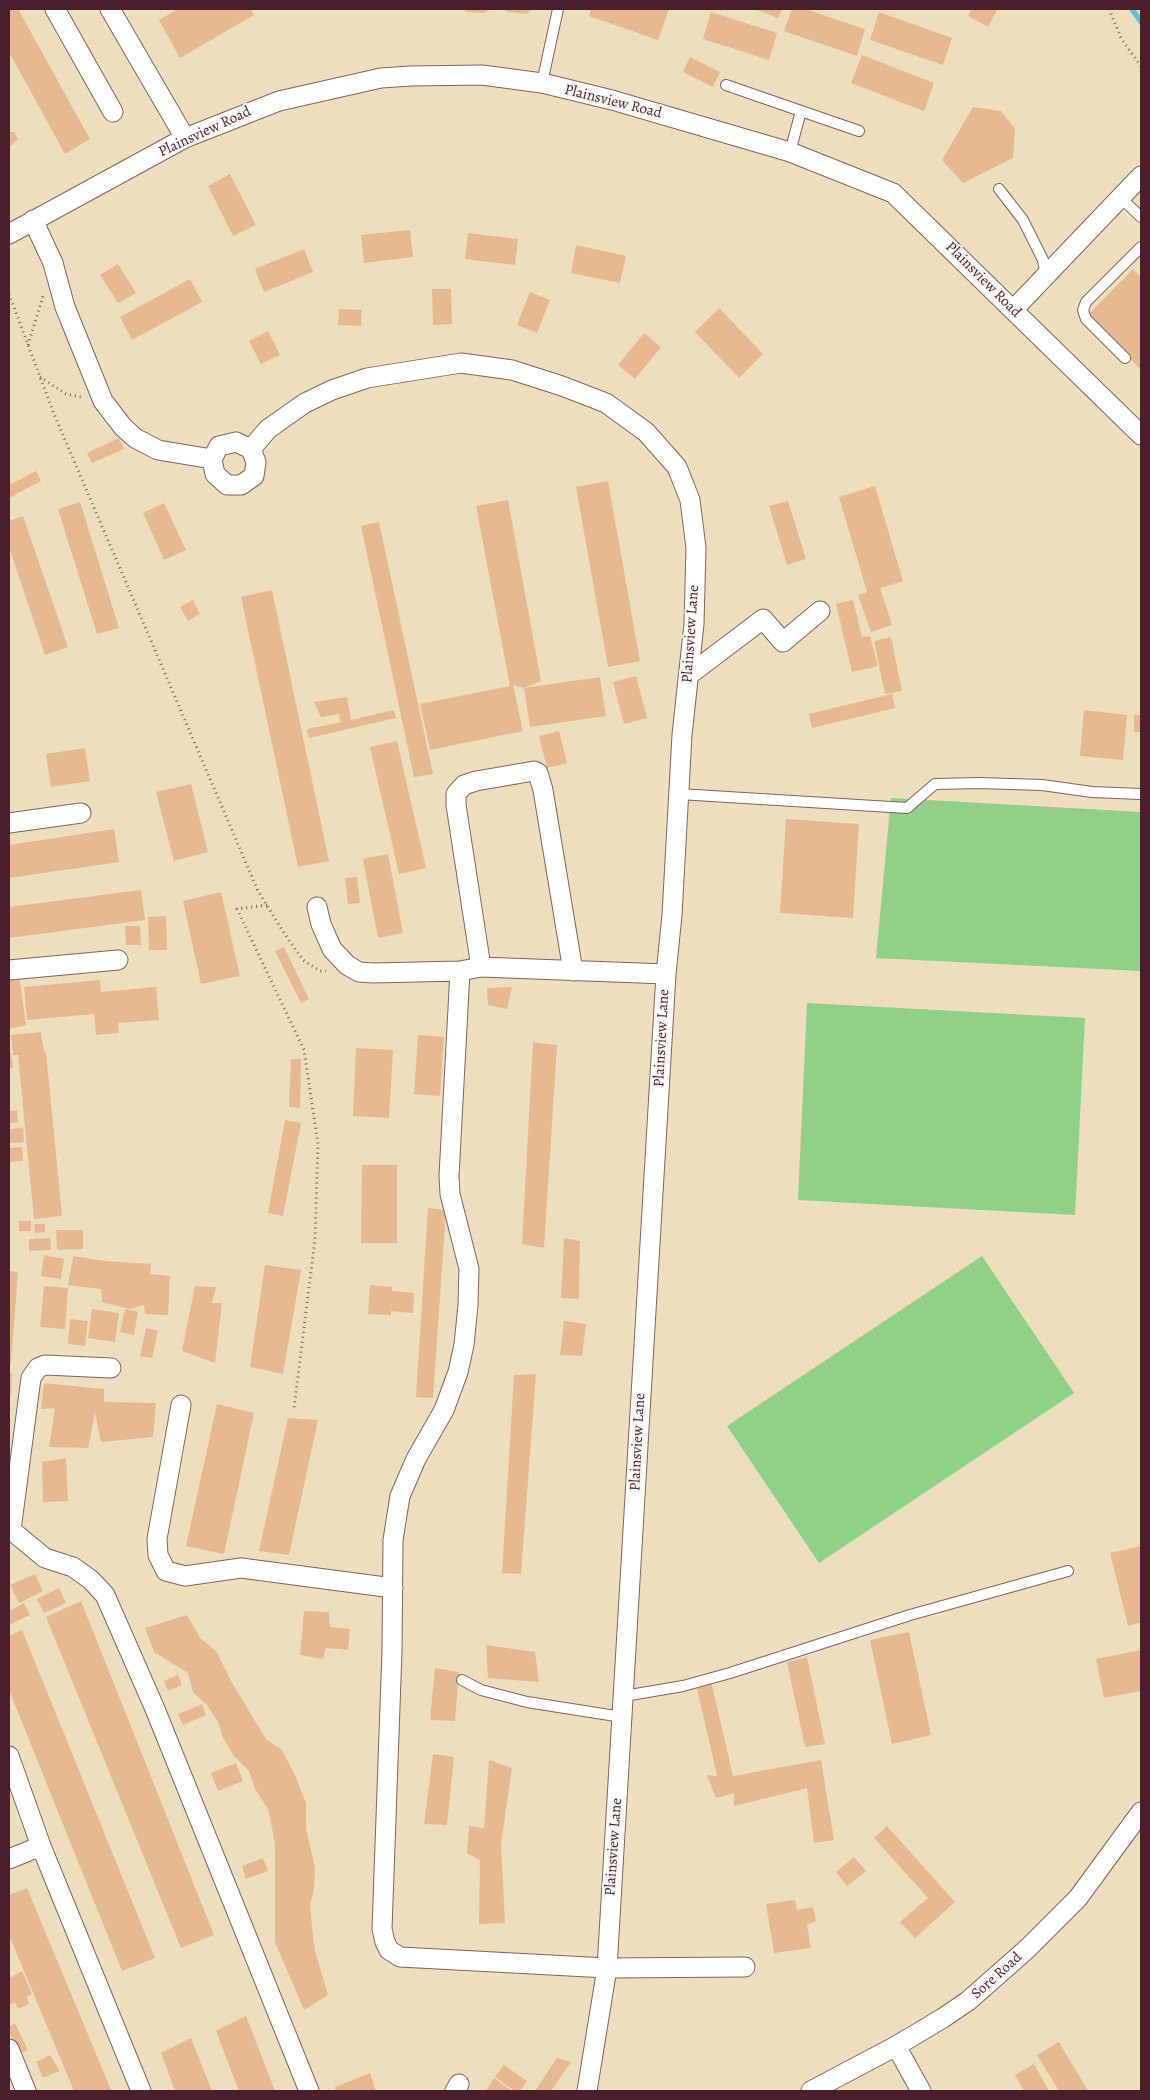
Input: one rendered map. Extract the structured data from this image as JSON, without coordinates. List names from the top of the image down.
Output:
{
  "streets": {
    "street": ["Plainsview Road", "Plainsview Lane", "Sore Road"]
  }
}
